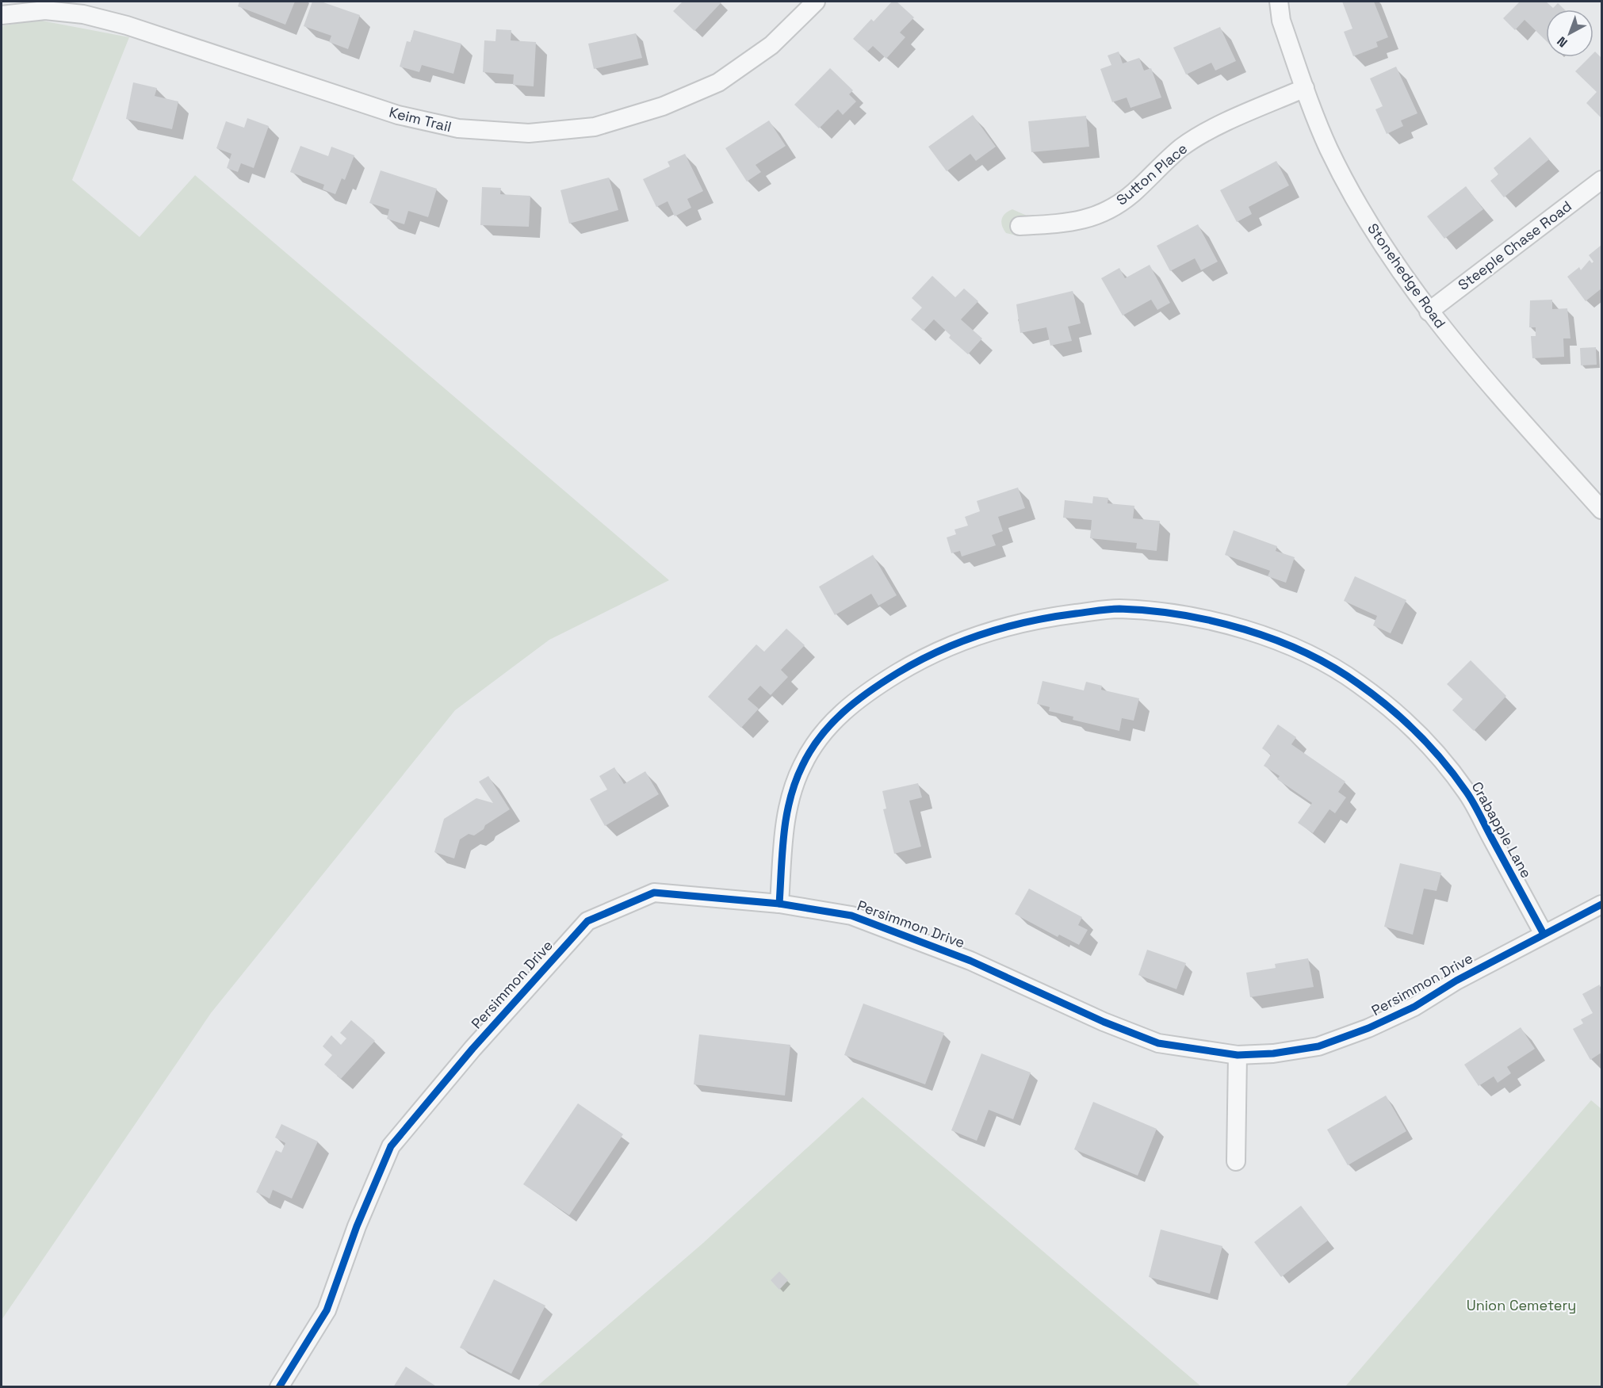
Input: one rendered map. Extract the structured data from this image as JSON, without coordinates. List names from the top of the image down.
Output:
{
  "streets": {
    "street": [
      "Keim Trail",
      "Sutton Place",
      "Steeple Chase Road",
      "Stonehedge Road",
      "Crabapple Lane",
      "Persimmon Drive"
    ]
  },
  "crossings": [
    ["Sutton Place", "Stonehedge Road"],
    ["Steeple Chase Road", "Stonehedge Road"],
    ["Crabapple Lane", "Persimmon Drive"]
  ],
  "parks": ["Union Cemetery"],
  "north": "bottom left"
}
